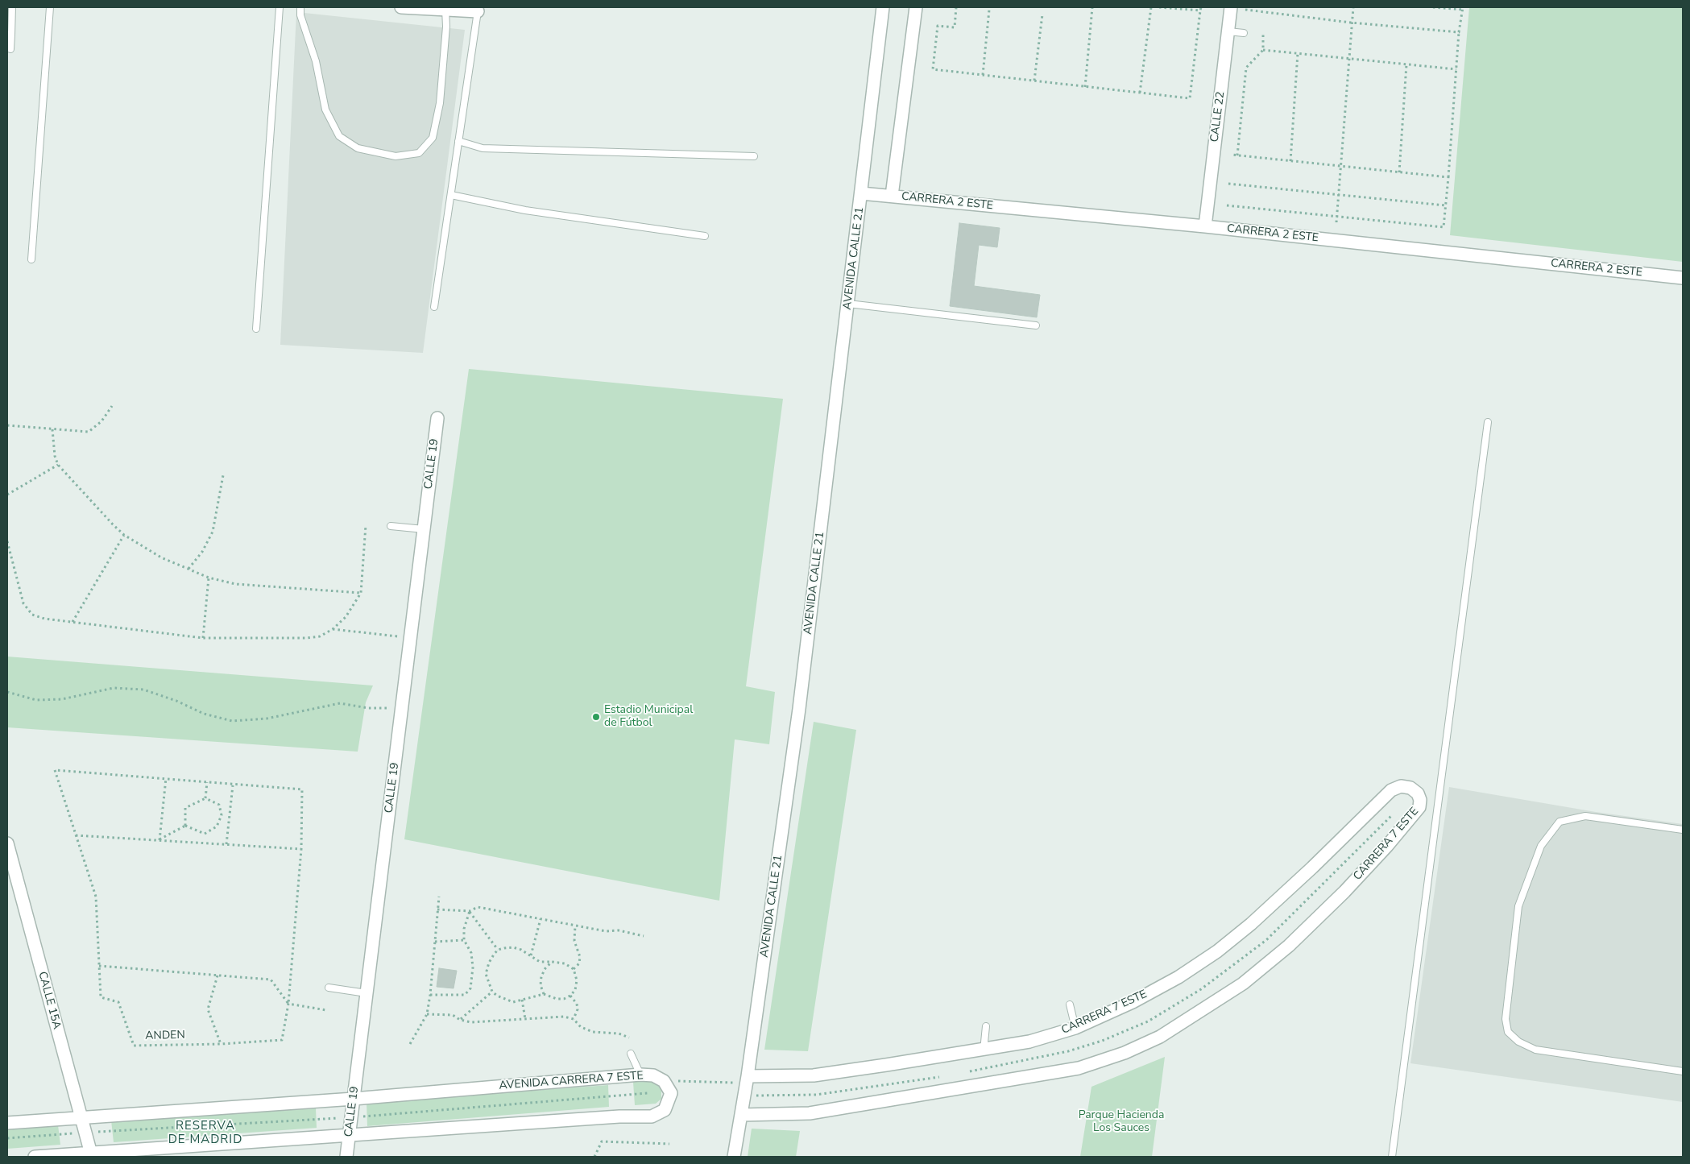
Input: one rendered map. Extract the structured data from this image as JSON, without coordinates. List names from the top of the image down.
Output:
{
  "streets": {
    "street": [
      "CALLE 22",
      "CARRERA 2 ESTE",
      "AVENIDA CALLE 21",
      "CALLE 19",
      "CARRERA 7 ESTE",
      "CALLE 15A",
      "AVENIDA CARRERA 7 ESTE"
    ],
    "path": ["ANDEN"]
  },
  "crossings": [
    ["CALLE 22", "CARRERA 2 ESTE"],
    ["CARRERA 2 ESTE", "AVENIDA CALLE 21"],
    ["AVENIDA CALLE 21", "CARRERA 7 ESTE"],
    ["CALLE 19", "AVENIDA CARRERA 7 ESTE"],
    ["CALLE 15A", "AVENIDA CARRERA 7 ESTE"]
  ],
  "districts": ["RESERVA DE MADRID"],
  "parks": ["Parque Hacienda Los Sauces"],
  "places": ["Estadio Municipal de Fútbol"]
}
